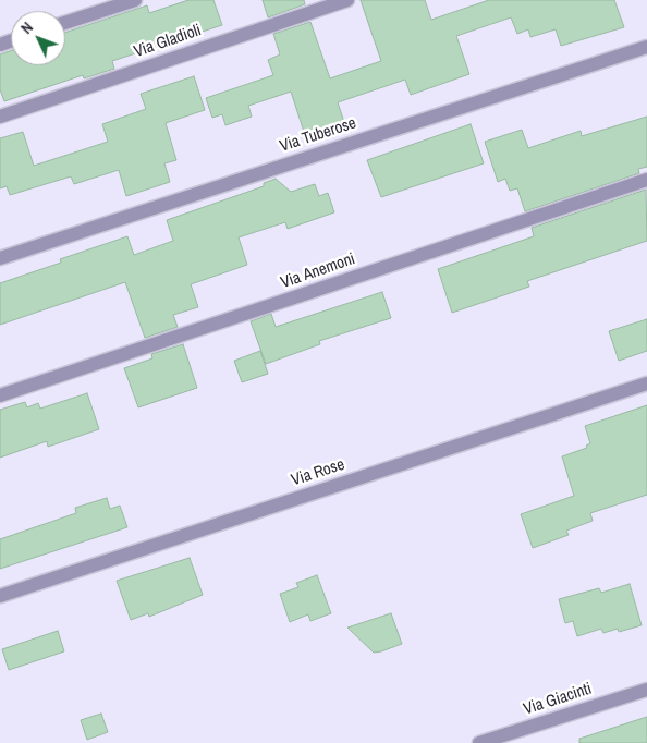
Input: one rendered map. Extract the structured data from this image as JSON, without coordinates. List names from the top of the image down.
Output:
{
  "streets": {
    "street": [
      "Via Gladioli",
      "Via Tuberose",
      "Via Anemoni",
      "Via Rose",
      "Via Giacinti"
    ]
  },
  "north": "top left"
}
